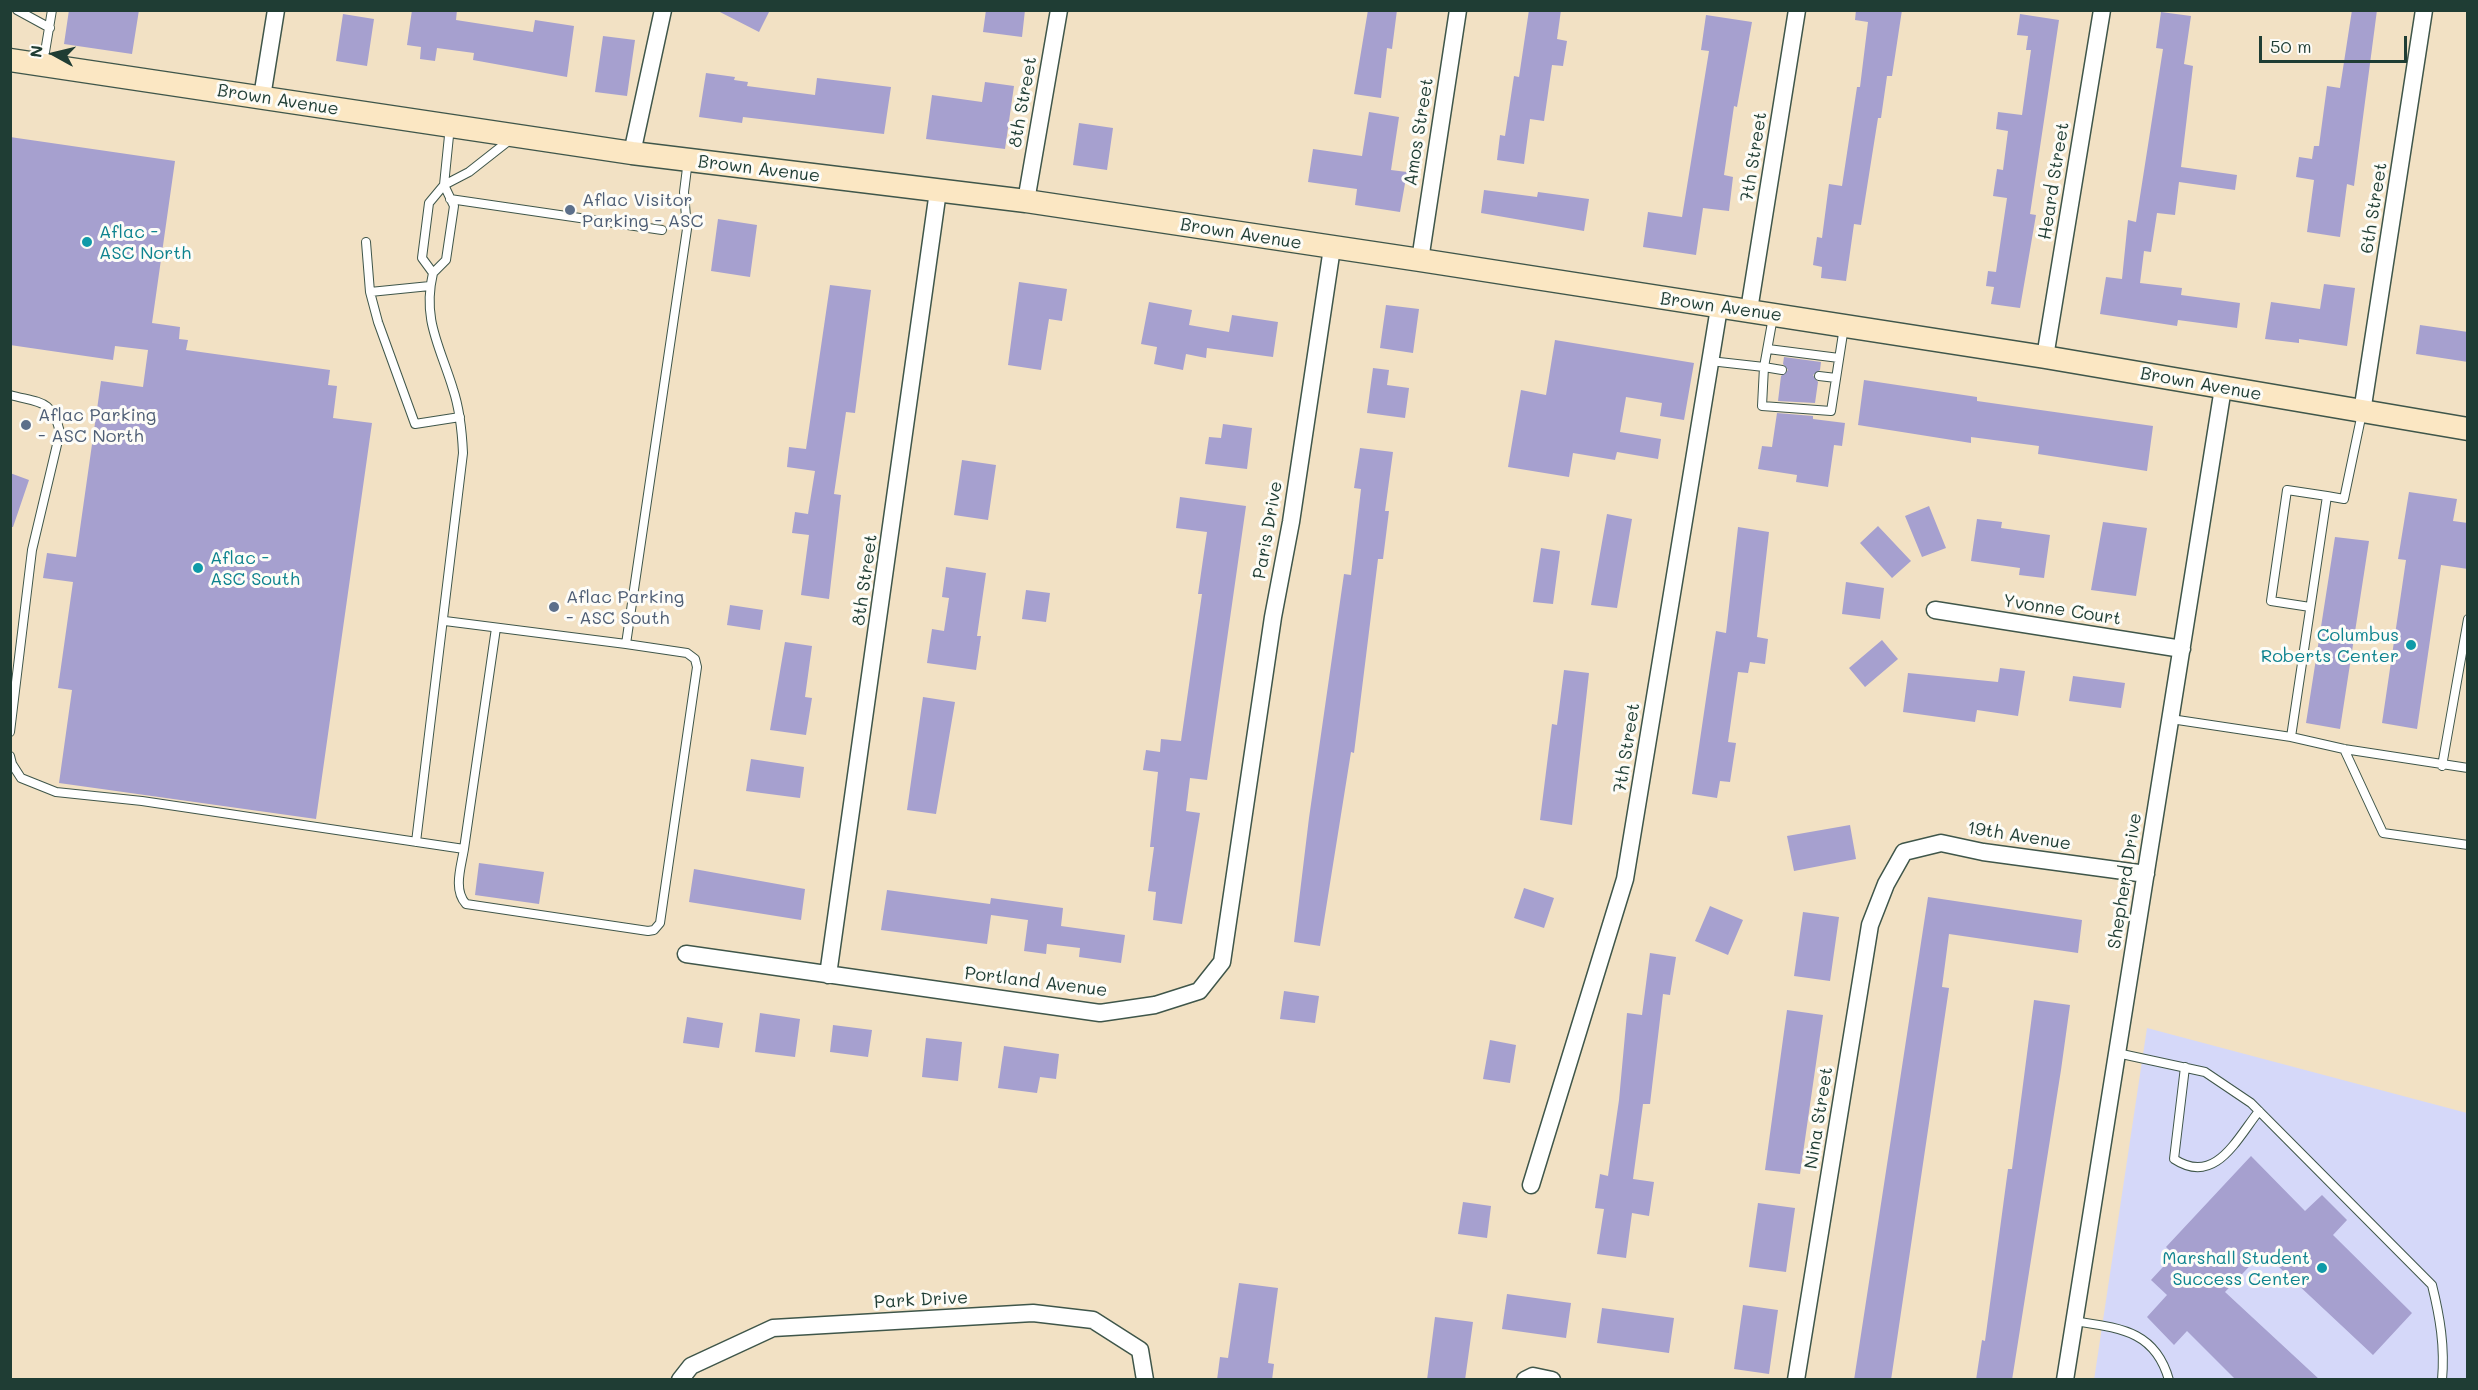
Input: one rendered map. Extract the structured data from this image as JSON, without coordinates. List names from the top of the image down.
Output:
{
  "streets": {
    "street": [
      "Brown Avenue",
      "8th Street",
      "Amos Street",
      "7th Street",
      "Heard Street",
      "6th Street",
      "Paris Drive",
      "Yvonne Court",
      "19th Avenue",
      "Shepherd Drive",
      "Portland Avenue",
      "Nina Street",
      "Park Drive"
    ]
  },
  "crossings": [
    ["Brown Avenue", "8th Street"],
    ["Brown Avenue", "Amos Street"],
    ["Brown Avenue", "7th Street"],
    ["Brown Avenue", "Heard Street"],
    ["Brown Avenue", "6th Street"],
    ["Brown Avenue", "Paris Drive"],
    ["Brown Avenue", "Shepherd Drive"],
    ["8th Street", "Portland Avenue"],
    ["Paris Drive", "Portland Avenue"],
    ["Yvonne Court", "Shepherd Drive"],
    ["19th Avenue", "Shepherd Drive"],
    ["19th Avenue", "Nina Street"]
  ],
  "places": [
    "Aflac Visitor Parking - ASC",
    "Aflac - ASC North",
    "Aflac Parking - ASC North",
    "Aflac - ASC South",
    "Aflac Parking - ASC South",
    "Columbus Roberts Center",
    "Marshall Student Success Center"
  ],
  "scale_bar": "50 m",
  "north": "left"
}
